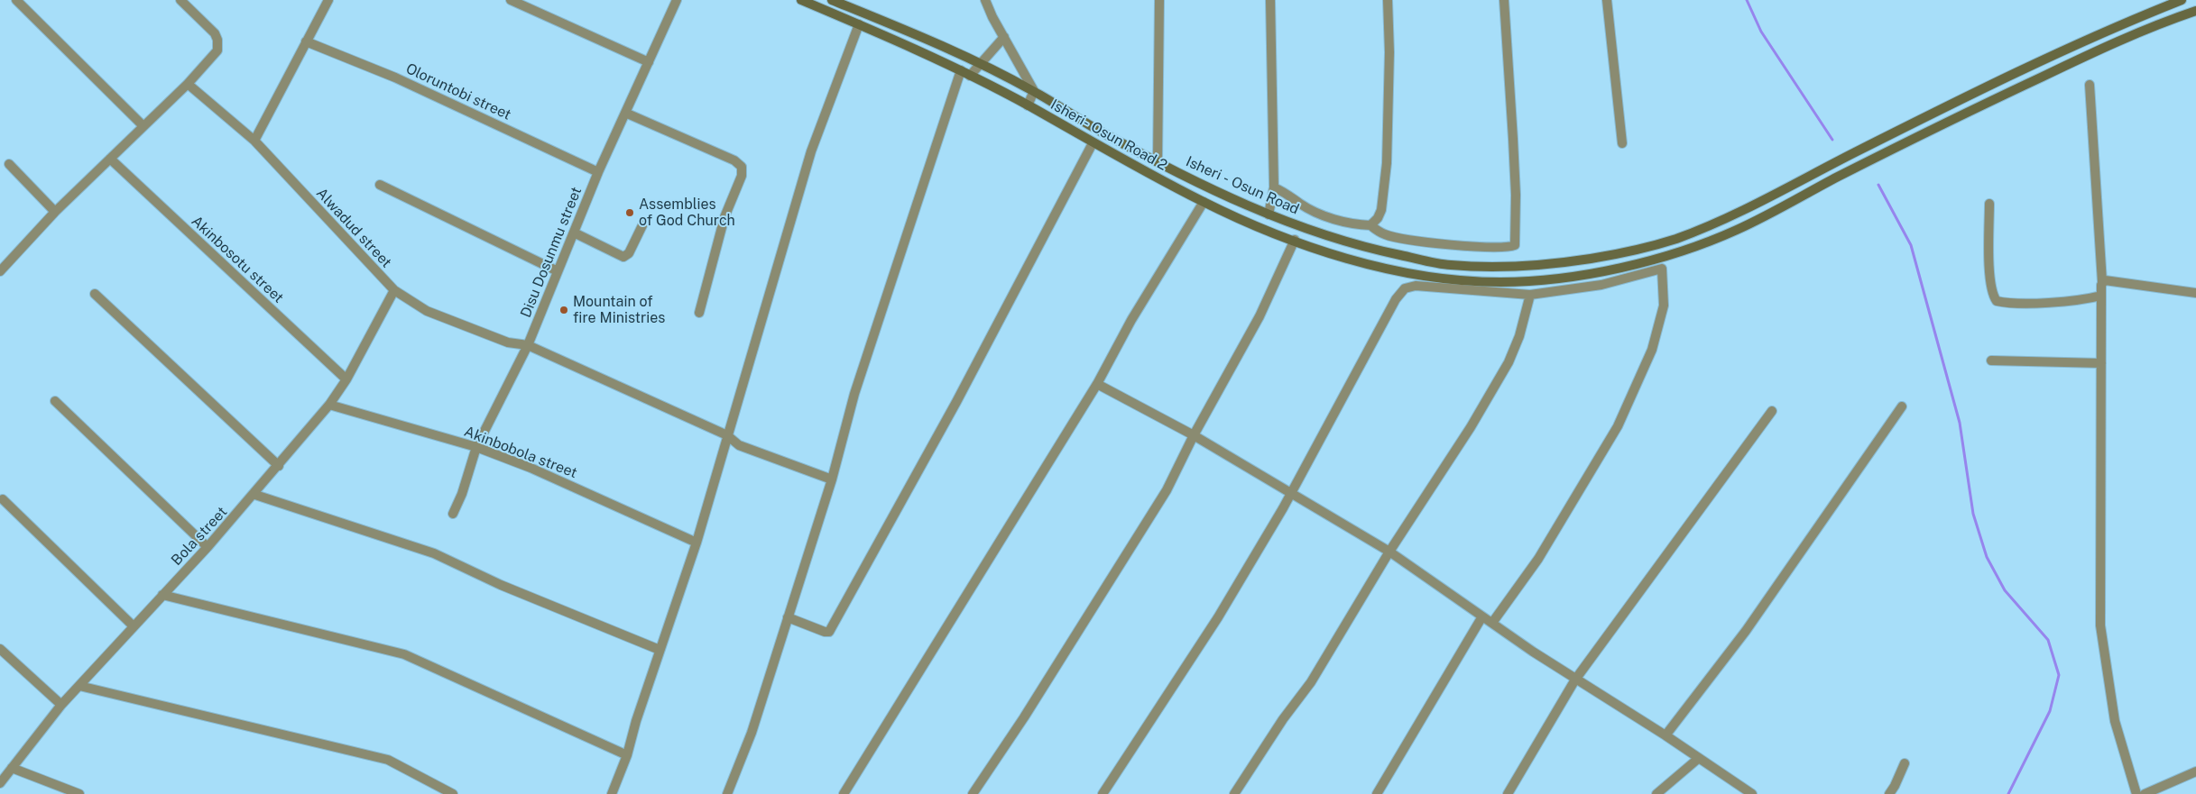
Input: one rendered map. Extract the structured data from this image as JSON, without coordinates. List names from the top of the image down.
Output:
{
  "streets": {
    "main road": ["Isheri- Osun Road 2", "Isheri - Osun Road"],
    "street": [
      "Oloruntobi street",
      "Alwadud street",
      "Disu Dosunmu street",
      "Akinbosotu street",
      "Akinbobola street",
      "Bola street"
    ]
  },
  "crossings": [
    ["Oloruntobi street", "Disu Dosunmu street"],
    ["Alwadud street", "Disu Dosunmu street"],
    ["Alwadud street", "Bola street"],
    ["Disu Dosunmu street", "Akinbobola street"],
    ["Akinbosotu street", "Bola street"],
    ["Akinbobola street", "Bola street"]
  ],
  "places": ["Assemblies of God Church", "Mountain of fire Ministries"]
}
